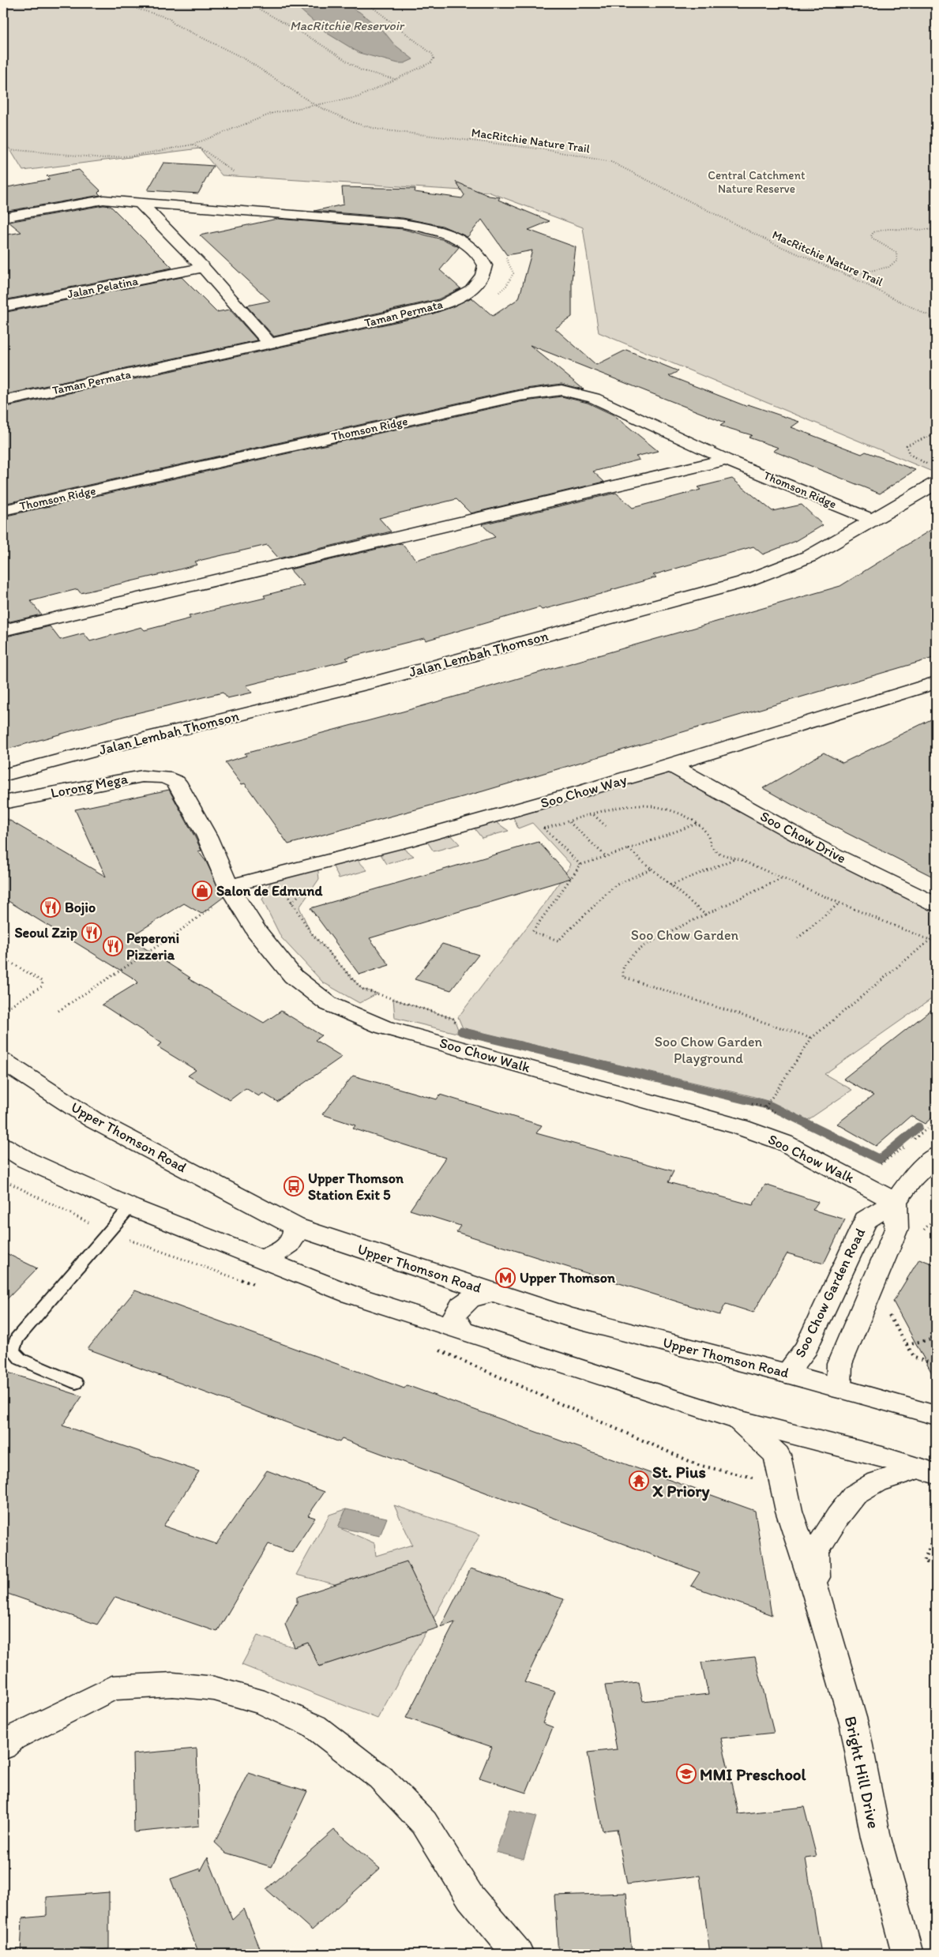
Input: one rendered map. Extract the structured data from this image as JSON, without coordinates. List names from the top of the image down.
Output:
{
  "streets": {
    "street": [
      "Jalan Pelatina",
      "Taman Permata",
      "Thomson Ridge",
      "Jalan Lembah Thomson",
      "Lorong Mega",
      "Soo Chow Way",
      "Soo Chow Drive",
      "Soo Chow Walk",
      "Upper Thomson Road",
      "Soo Chow Garden Road",
      "Bright Hill Drive"
    ],
    "path": ["MacRitchie Nature Trail"]
  },
  "crossings": [
    ["Thomson Ridge", "Jalan Lembah Thomson"],
    ["Lorong Mega", "Soo Chow Walk"],
    ["Soo Chow Way", "Soo Chow Drive"],
    ["Soo Chow Way", "Soo Chow Walk"],
    ["Soo Chow Walk", "Soo Chow Garden Road"],
    ["Upper Thomson Road", "Soo Chow Garden Road"]
  ],
  "water": ["MacRitchie Reservoir"],
  "parks": ["Central Catchment Nature Reserve", "Soo Chow Garden", "Soo Chow Garden Playground"],
  "places": {
    "shop": ["Salon de Edmund"],
    "restaurant": ["Bojio", "Seoul Zzip", "Peperoni Pizzeria"],
    "bus stop": ["Upper Thomson Station Exit 5"],
    "metro station": ["Upper Thomson"],
    "temple": ["St. Pius X Priory"],
    "school or university": ["MMI Preschool"]
  }
}
